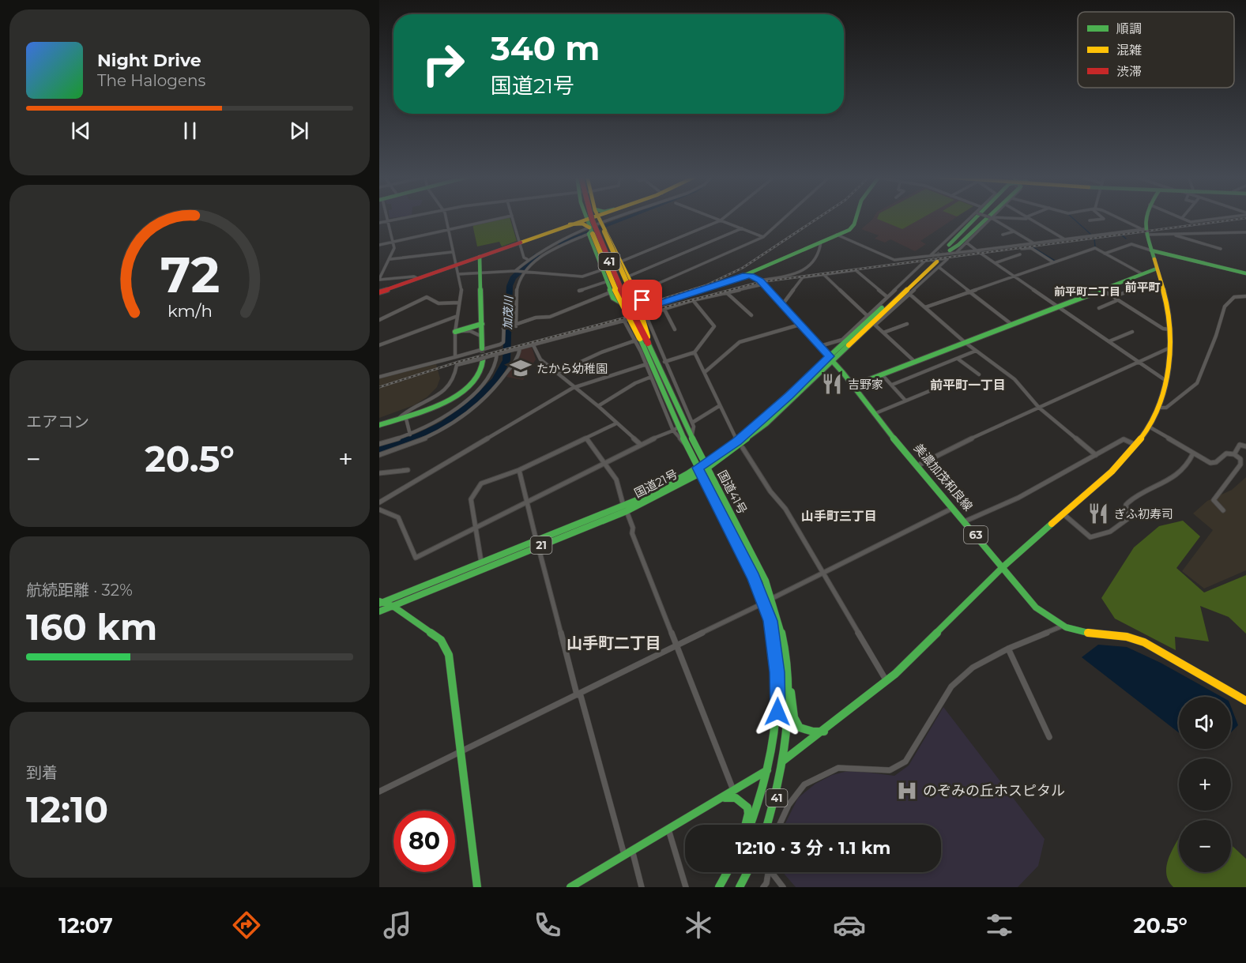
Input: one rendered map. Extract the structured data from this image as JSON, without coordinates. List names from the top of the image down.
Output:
{
  "streets": {
    "main road": [
      "41",
      "美濃加茂和良線",
      "国道21号",
      "国道41号",
      "63",
      "21"
    ]
  },
  "crossings": [
    ["美濃加茂和良線", "国道21号"],
    ["国道21号", "国道41号"]
  ],
  "districts": [
    "前平町",
    "前平町二丁目",
    "前平町一丁目",
    "山手町三丁目",
    "山手町二丁目"
  ],
  "water": ["加茂川"],
  "places": {
    "school or university": ["たから幼稚園"],
    "restaurant": ["吉野家", "ぎふ初寿司"],
    "hospital": ["のぞみの丘ホスピタル"]
  },
  "legend": ["順調", "混雑", "渋滞"],
  "page": {
    "turn": ["340 m", "国道21号"],
    "song": ["Night Drive", "The Halogens"],
    "tile": [
      "エアコン",
      ["航続距離 · 32%", "160 km"],
      ["到着", "12:10"]
    ],
    "heat": ["−", "20.5°", "+"],
    "map_buttons": ["+", "−"],
    "limit": "80",
    "trip": "12:10 · 3 分 · 1.1 km",
    "tabs": ["12:07", "20.5°"],
    "gauge": ["72", "km/h"]
  }
}
